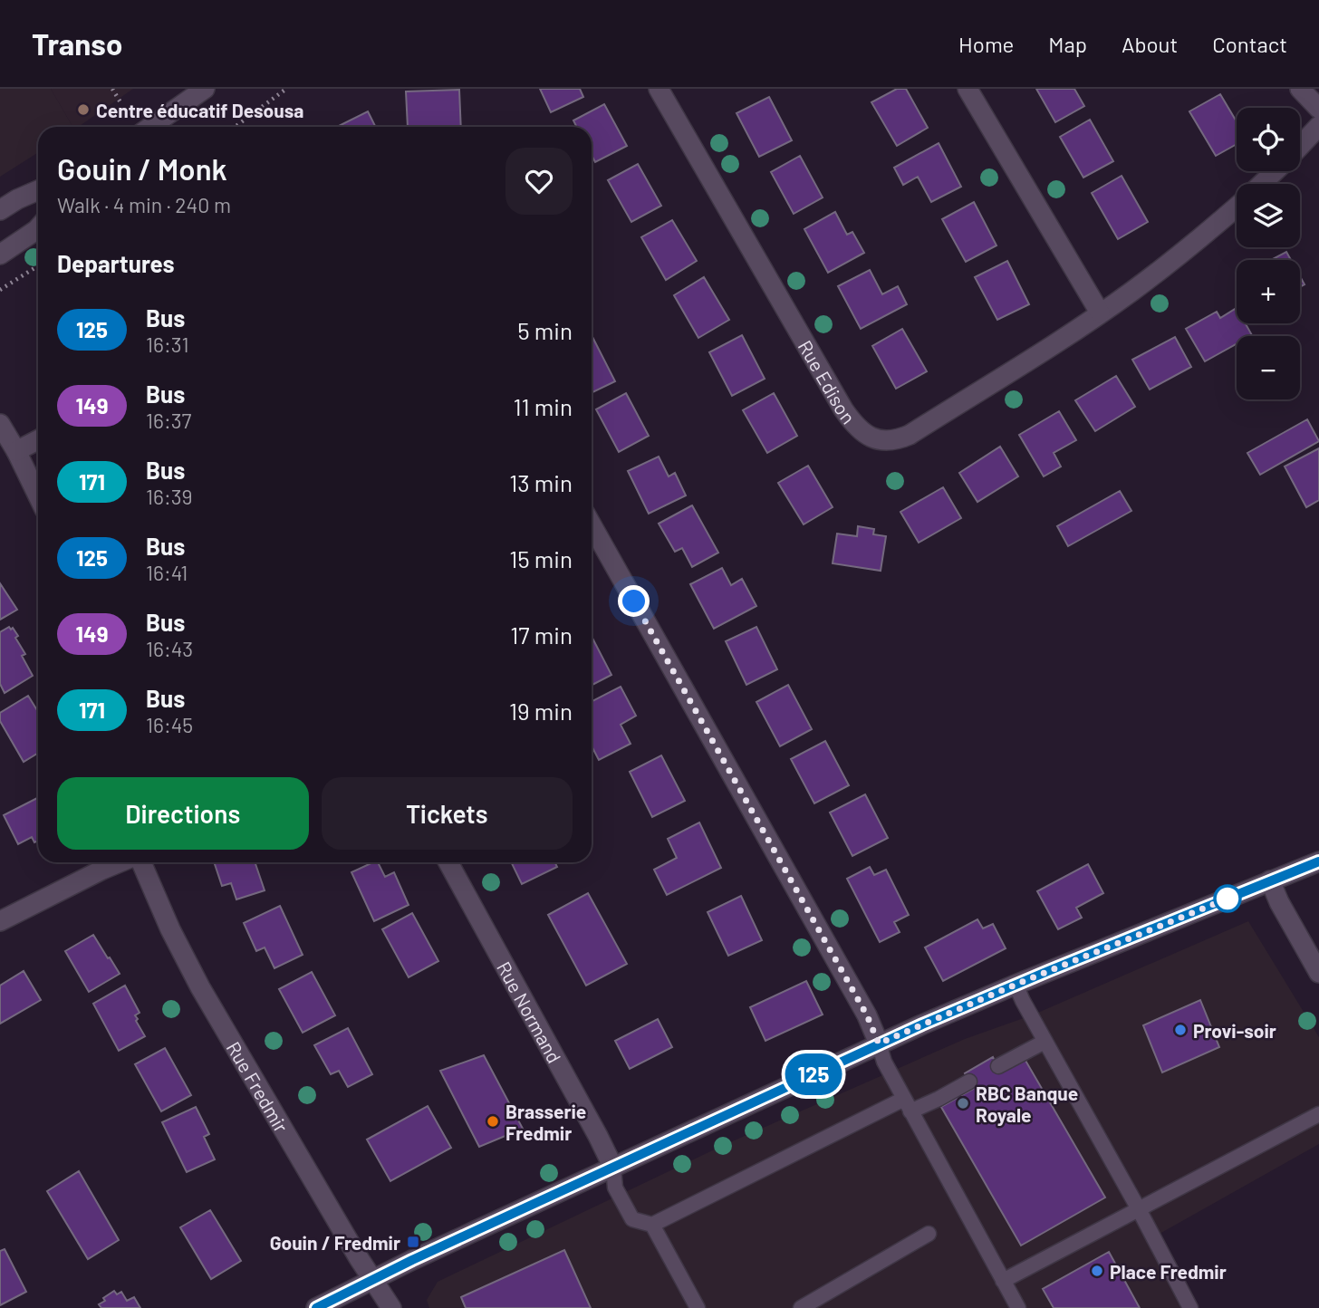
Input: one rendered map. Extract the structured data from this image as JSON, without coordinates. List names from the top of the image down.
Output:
{
  "streets": {
    "street": ["Rue Edison", "Rue Normand", "Rue Fredmir"]
  },
  "places": {
    "other": [
      "Centre éducatif Desousa",
      "Provi-soir",
      "RBC Banque Royale",
      "Brasserie Fredmir",
      "Place Fredmir"
    ],
    "transit": ["Gouin / Fredmir"]
  },
  "lines": ["bus line 125"],
  "page": {
    "header": "Transo",
    "nav": [
      "Home",
      "Map",
      "About",
      "Contact"
    ],
    "on_map": "125",
    "map_buttons": ["+", "−"],
    "heading": [
      ["Gouin / Monk", "Walk · 4 min · 240 m"],
      "Departures"
    ],
    "list": [
      {
        "mark": "125",
        "name": "Bus",
        "note": "16:31",
        "value": "5 min"
      },
      {
        "mark": "149",
        "name": "Bus",
        "note": "16:37",
        "value": "11 min"
      },
      {
        "mark": "171",
        "name": "Bus",
        "note": "16:39",
        "value": "13 min"
      },
      {
        "mark": "125",
        "name": "Bus",
        "note": "16:41",
        "value": "15 min"
      },
      {
        "mark": "149",
        "name": "Bus",
        "note": "16:43",
        "value": "17 min"
      },
      {
        "mark": "171",
        "name": "Bus",
        "note": "16:45",
        "value": "19 min"
      }
    ],
    "buttons": ["Directions", "Tickets"]
  }
}
